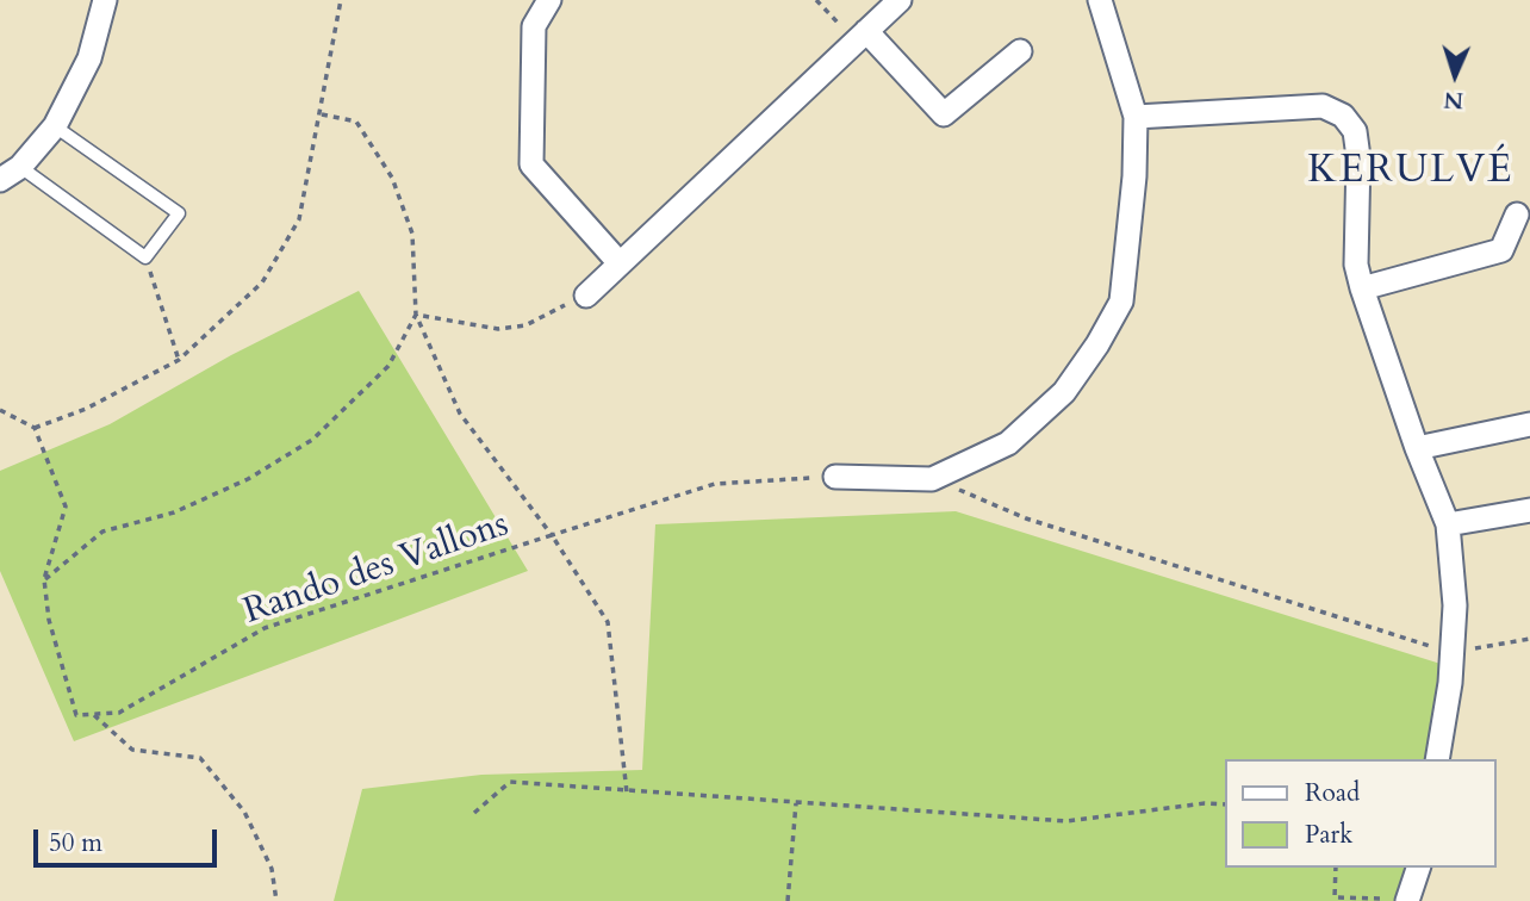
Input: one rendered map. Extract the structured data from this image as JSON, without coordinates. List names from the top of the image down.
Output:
{
  "streets": {
    "path": ["Rando des Vallons"]
  },
  "districts": ["KERULVÉ"],
  "legend": ["Road", "Park"],
  "scale_bar": "50 m",
  "north": "bottom"
}
